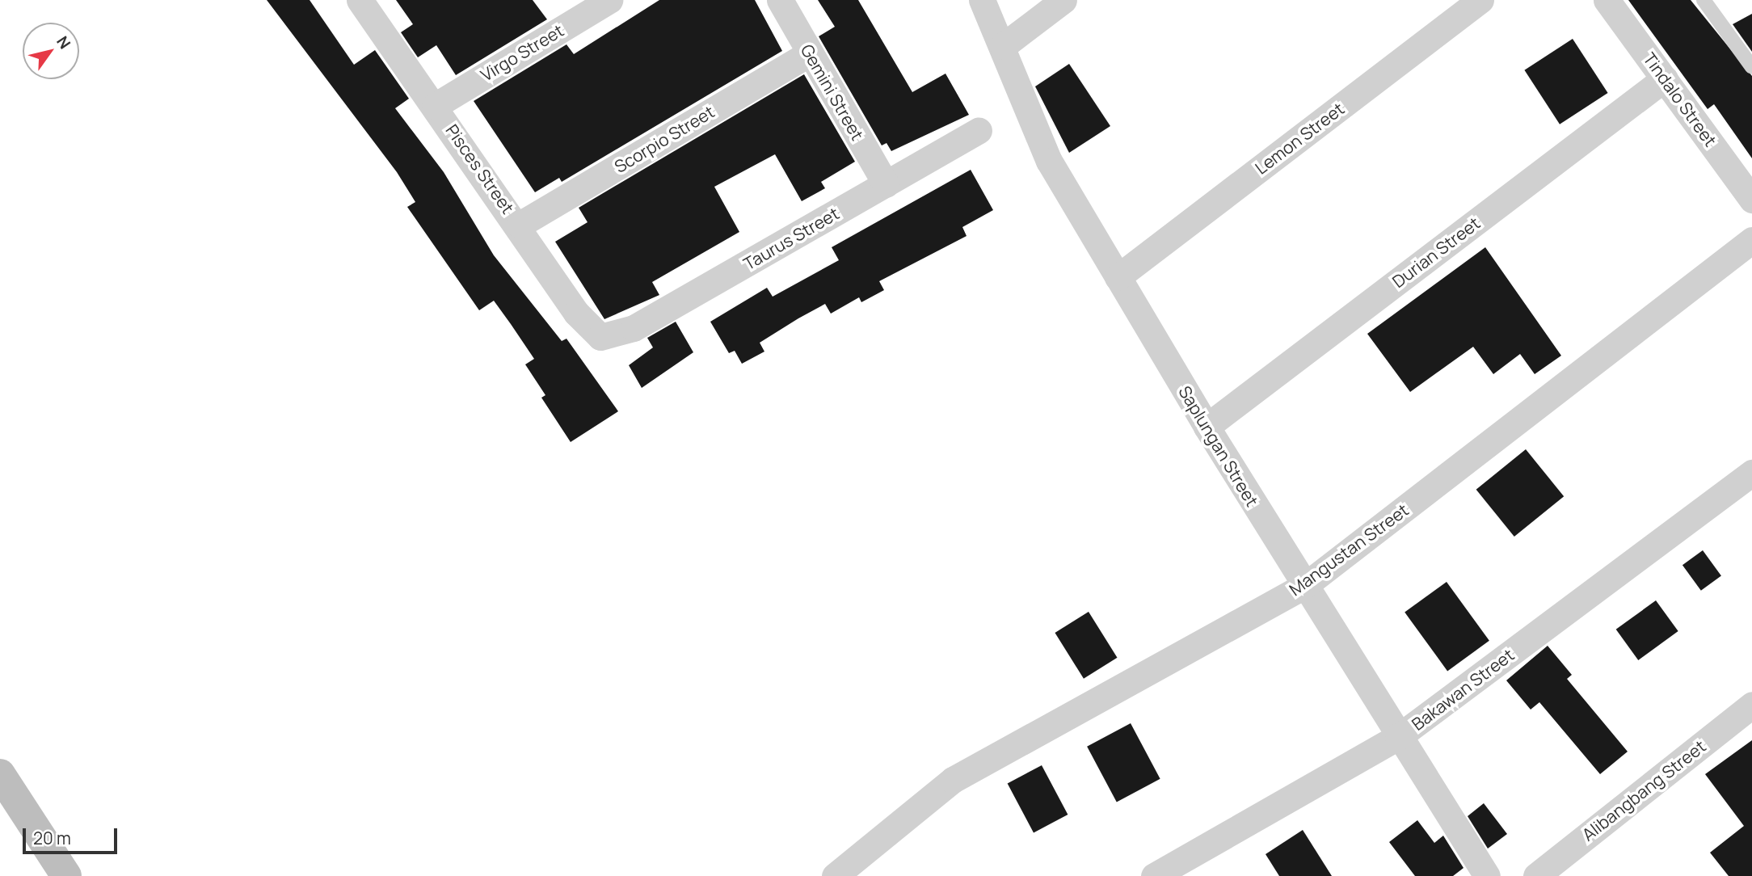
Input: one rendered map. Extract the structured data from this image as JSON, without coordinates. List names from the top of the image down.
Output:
{
  "streets": {
    "street": [
      "Virgo Street",
      "Gemini Street",
      "Tindalo Street",
      "Lemon Street",
      "Scorpio Street",
      "Pisces Street",
      "Taurus Street",
      "Durian Street",
      "Saplungan Street",
      "Mangustan Street",
      "Bakawan Street",
      "Alibangbang Street"
    ]
  },
  "crossings": [
    ["Virgo Street", "Pisces Street"],
    ["Gemini Street", "Scorpio Street"],
    ["Gemini Street", "Taurus Street"],
    ["Tindalo Street", "Durian Street"],
    ["Lemon Street", "Saplungan Street"],
    ["Scorpio Street", "Pisces Street"],
    ["Pisces Street", "Taurus Street"],
    ["Durian Street", "Saplungan Street"],
    ["Saplungan Street", "Mangustan Street"],
    ["Saplungan Street", "Bakawan Street"]
  ],
  "scale_bar": "20 m",
  "north": "top right"
}
